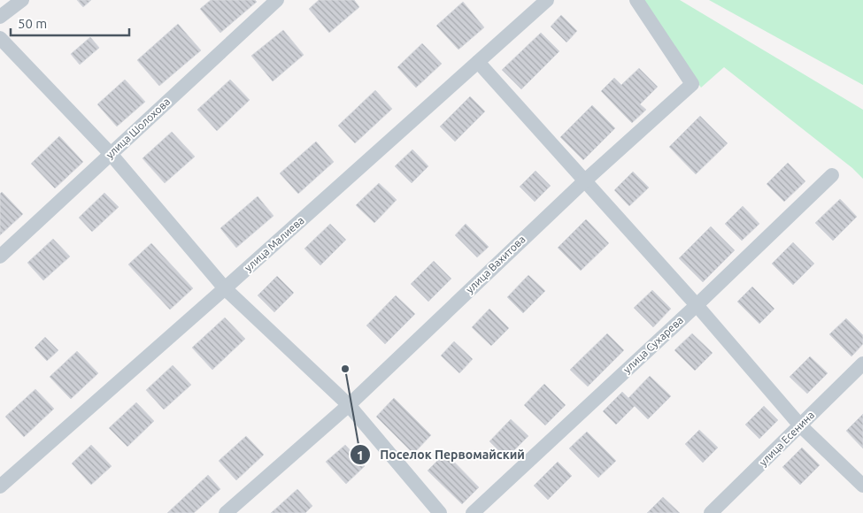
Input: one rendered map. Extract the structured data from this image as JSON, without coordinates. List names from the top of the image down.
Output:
{
  "streets": {
    "street": [
      "улица Шолохова",
      "улица Малиева",
      "улица Вахитова",
      "улица Сухарева",
      "улица Есенина"
    ]
  },
  "places": ["Поселок Первомайский"],
  "scale_bar": "50 m"
}
